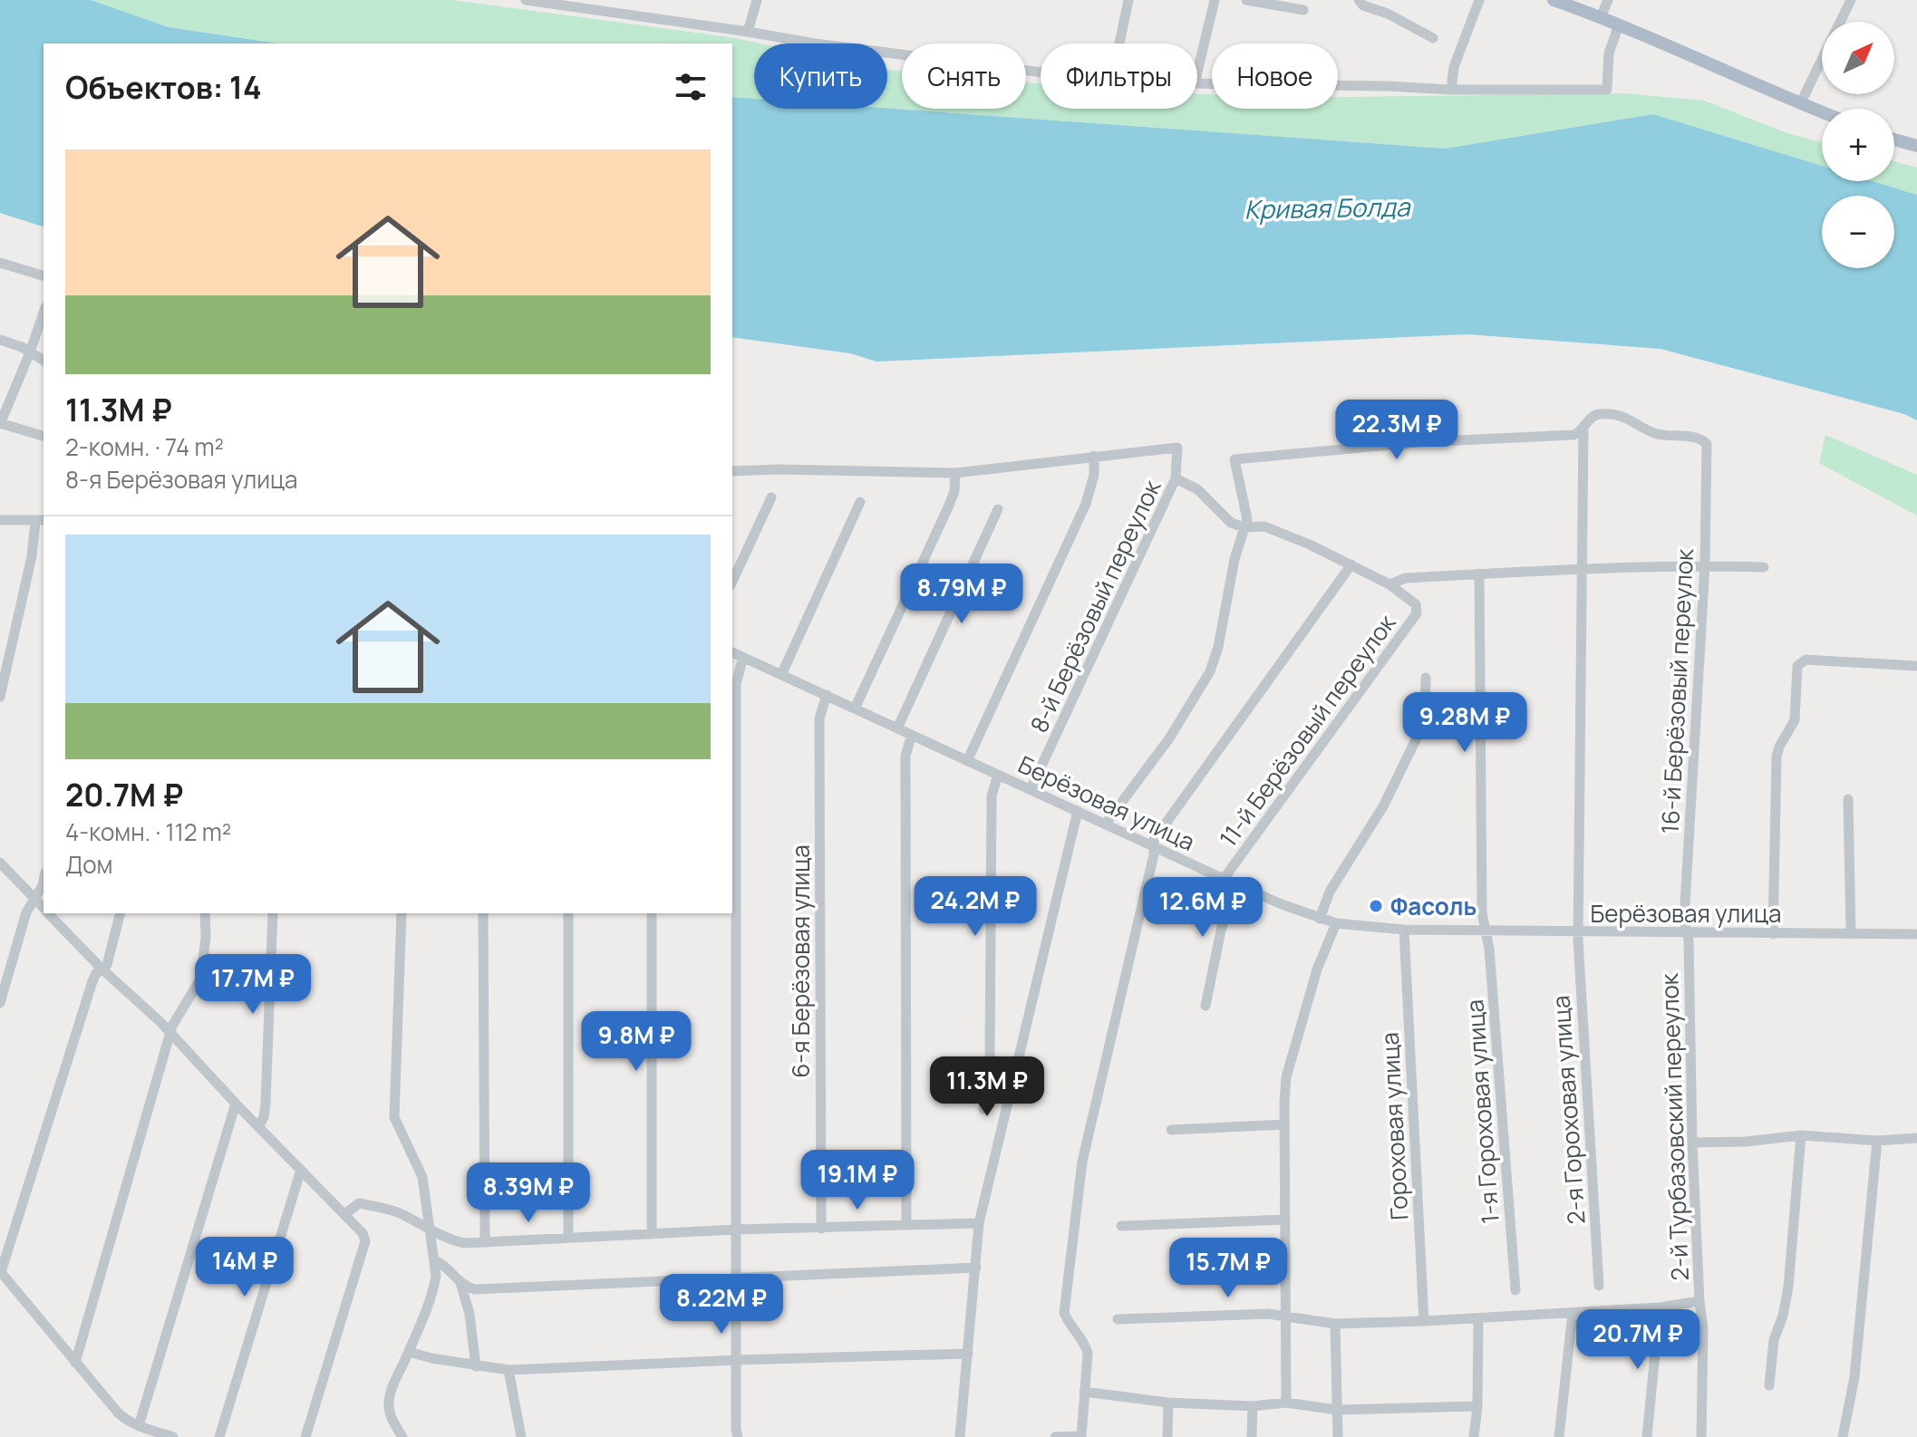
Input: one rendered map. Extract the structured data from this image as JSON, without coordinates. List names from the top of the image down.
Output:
{
  "streets": {
    "street": [
      "8-й Берёзовый переулок",
      "16-й Берёзовый переулок",
      "11-й Берёзовый переулок",
      "Берёзовая улица",
      "6-я Берёзовая улица",
      "2-я Гороховая улица",
      "1-я Гороховая улица",
      "Гороховая улица",
      "2-й Турбазовский переулок"
    ]
  },
  "crossings": [
    ["8-й Берёзовый переулок", "Берёзовая улица"],
    ["16-й Берёзовый переулок", "Берёзовая улица"],
    ["16-й Берёзовый переулок", "2-я Гороховая улица"],
    ["16-й Берёзовый переулок", "2-й Турбазовский переулок"],
    ["11-й Берёзовый переулок", "Берёзовая улица"],
    ["Берёзовая улица", "6-я Берёзовая улица"],
    ["Берёзовая улица", "2-я Гороховая улица"],
    ["Берёзовая улица", "1-я Гороховая улица"],
    ["Берёзовая улица", "Гороховая улица"],
    ["Берёзовая улица", "2-й Турбазовский переулок"],
    ["Гороховая улица", "2-й Турбазовский переулок"]
  ],
  "water": ["Кривая Болда"],
  "places": ["Фасоль"],
  "north": "top right",
  "page": {
    "map_buttons": ["+", "−"],
    "chip": [
      "Купить",
      "Снять",
      "Фильтры",
      "Новое"
    ],
    "heading": "Объектов: 14",
    "list": [
      {
        "name": "11.3M ₽",
        "note": "2-комн. · 74 m² · 8-я Берёзовая улица"
      },
      {
        "name": "20.7M ₽",
        "note": "4-комн. · 112 m² · Дом"
      }
    ],
    "price": [
      "22.3M ₽",
      "8.79M ₽",
      "9.28M ₽",
      "24.2M ₽",
      "12.6M ₽",
      "17.7M ₽",
      "9.8M ₽",
      "11.3M ₽",
      "19.1M ₽",
      "8.39M ₽",
      "14M ₽",
      "15.7M ₽",
      "8.22M ₽",
      "20.7M ₽"
    ]
  }
}
